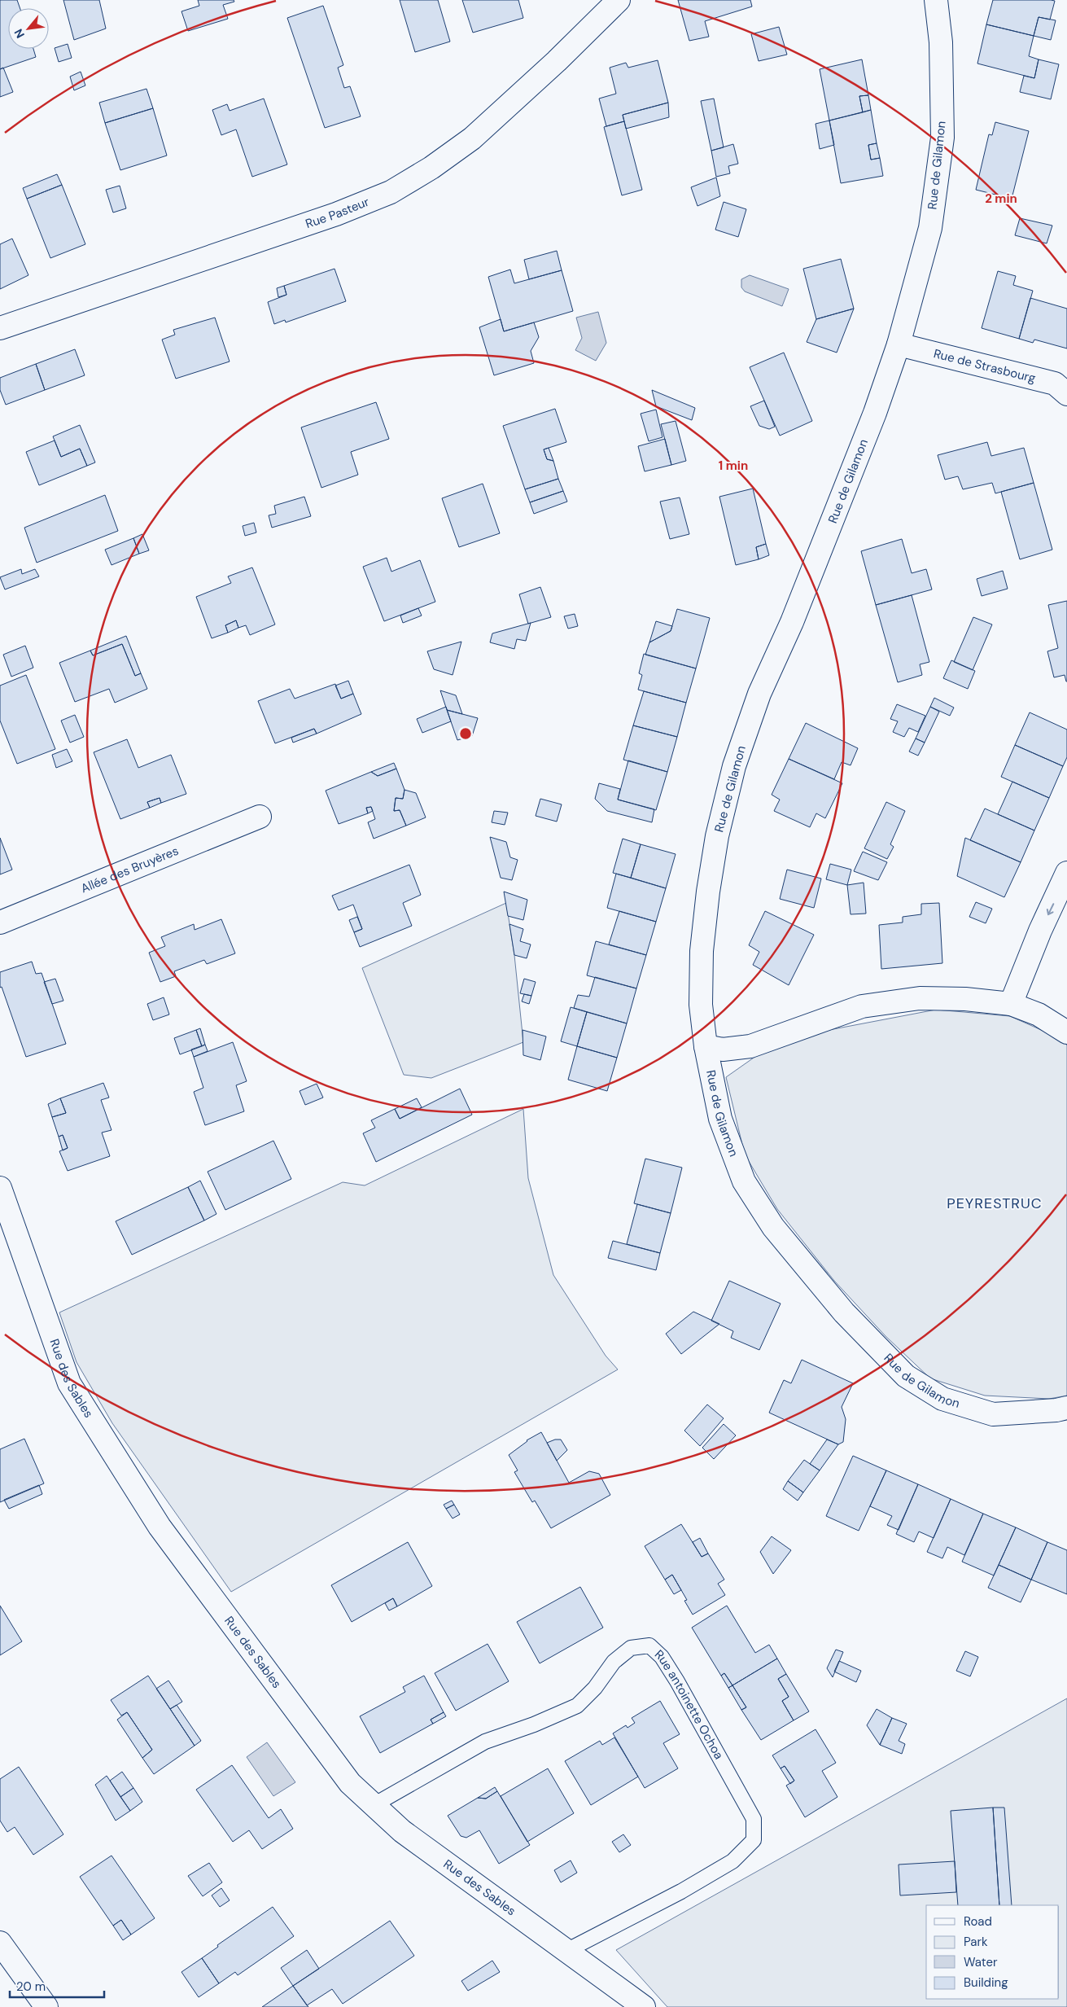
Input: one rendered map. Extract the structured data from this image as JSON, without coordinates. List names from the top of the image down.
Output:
{
  "streets": {
    "street": [
      "Rue de Gilamon",
      "Rue Pasteur",
      "Rue de Strasbourg",
      "Allée des Bruyères",
      "Rue des Sables"
    ],
    "lane": ["Rue antoinette Ochoa"]
  },
  "crossings": [
    ["Rue de Gilamon", "Rue de Strasbourg"],
    ["Rue des Sables", "Rue antoinette Ochoa"]
  ],
  "districts": ["PEYRESTRUC"],
  "legend": [
    "Road",
    "Park",
    "Water",
    "Building"
  ],
  "scale_bar": "20 m",
  "north": "bottom left",
  "rings": ["2 min", "1 min"]
}
